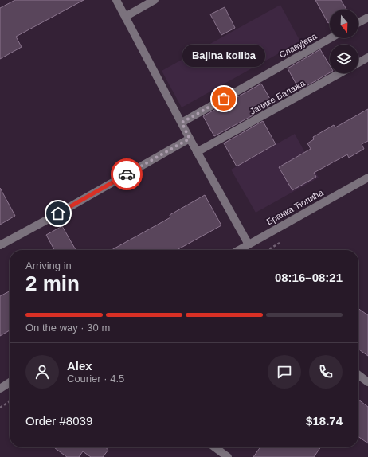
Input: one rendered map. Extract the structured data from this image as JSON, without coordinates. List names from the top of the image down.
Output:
{
  "streets": {
    "street": ["Славујева", "Јанике Балажа", "Бранка Ћопића"]
  },
  "places": ["Bajina koliba"],
  "north": "bottom",
  "page": {
    "bubble": "Bajina koliba",
    "heading": ["2 min", "Arriving in", "08:16–08:21"],
    "panel": [
      "Alex",
      "Courier · 4.5",
      "Order #8039",
      "$18.74"
    ],
    "bar": "On the way · 30 m"
  }
}
